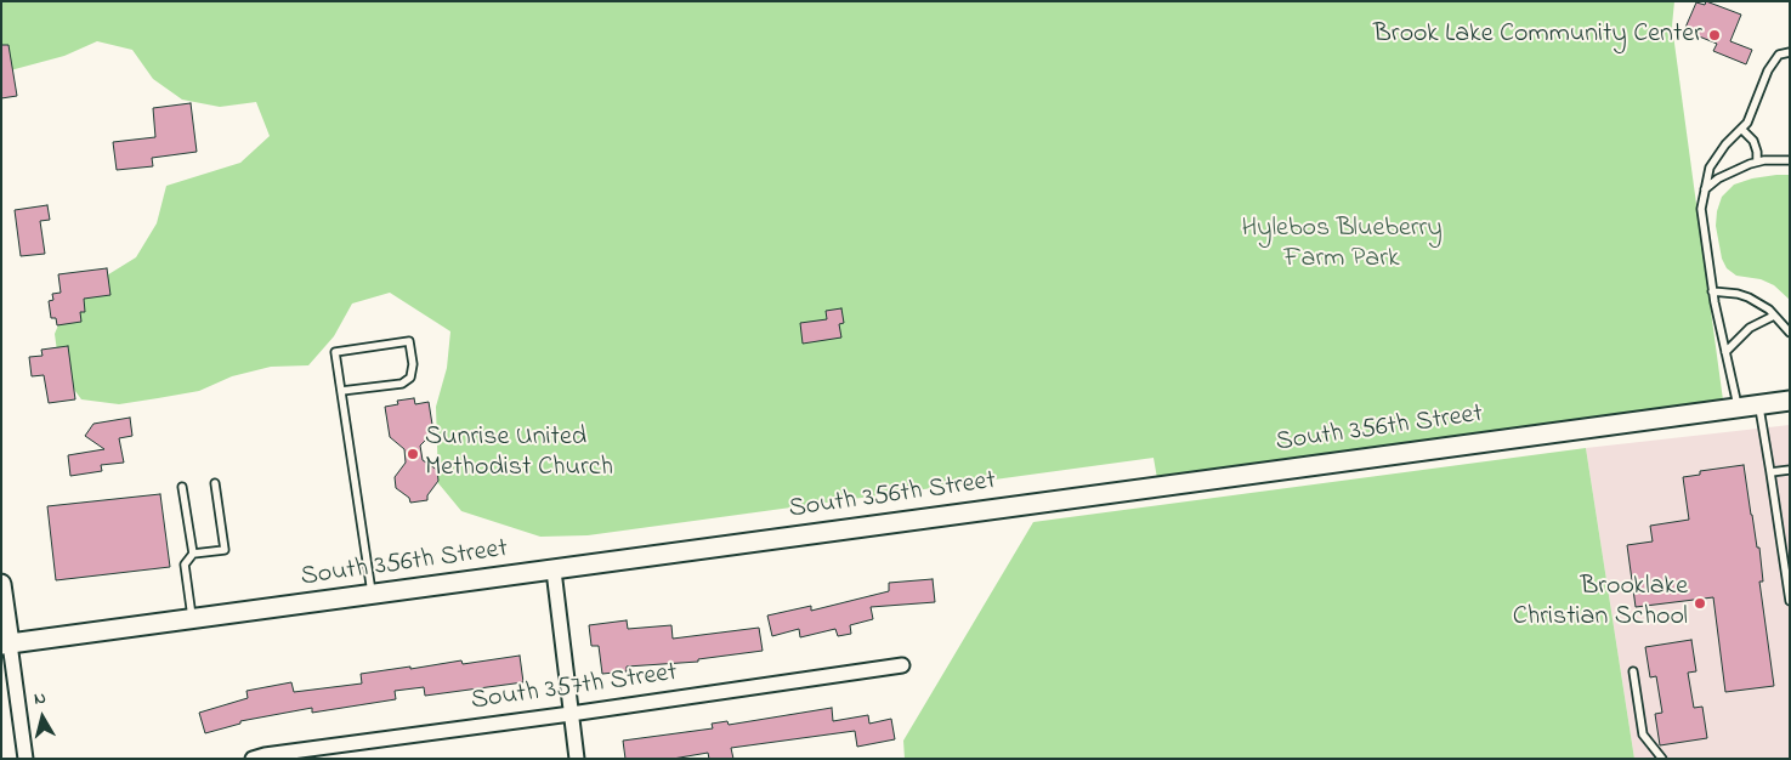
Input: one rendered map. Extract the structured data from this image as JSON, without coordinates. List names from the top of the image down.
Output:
{
  "streets": {
    "main road": ["South 356th Street"],
    "street": ["South 357th Street"]
  },
  "parks": ["Hylebos Blueberry Farm Park"],
  "places": ["Brook Lake Community Center", "Sunrise United Methodist Church", "Brooklake Christian School"],
  "north": "top"
}
